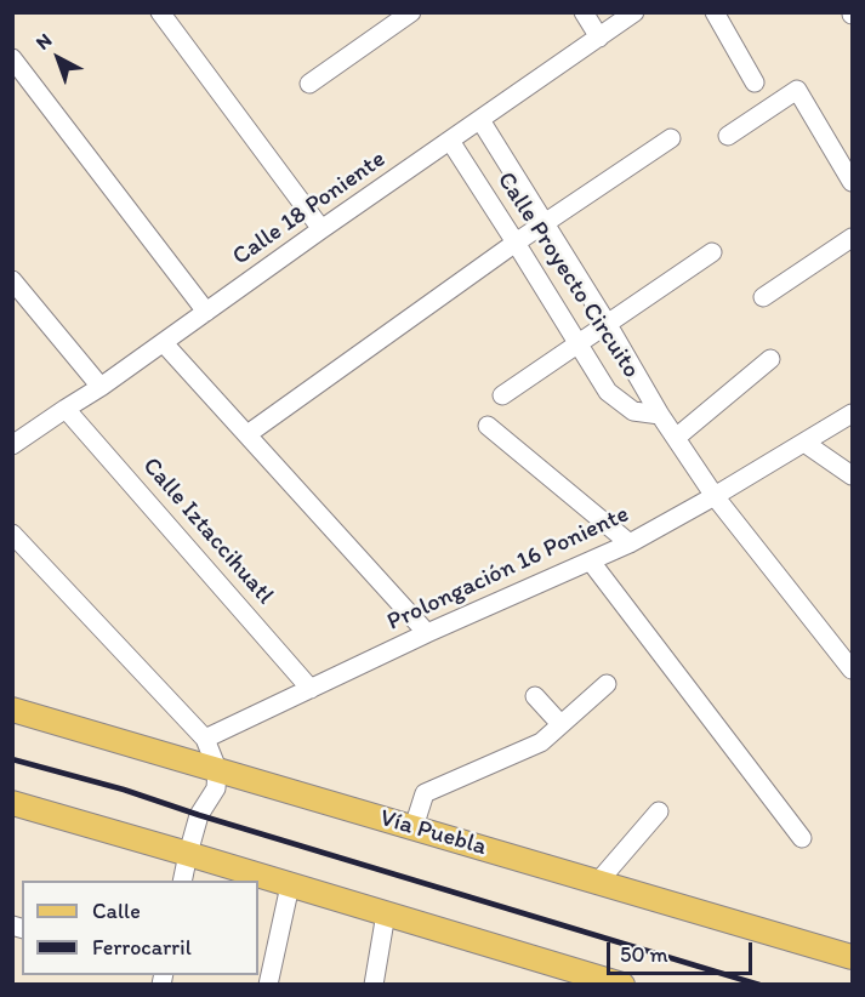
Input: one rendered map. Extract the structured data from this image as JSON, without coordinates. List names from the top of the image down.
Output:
{
  "streets": {
    "main road": ["Vía Puebla"],
    "street": [
      "Calle 18 Poniente",
      "Calle Proyecto Circuito",
      "Calle Iztaccihuatl",
      "Prolongación 16 Poniente"
    ]
  },
  "crossings": [
    ["Calle 18 Poniente", "Calle Proyecto Circuito"],
    ["Calle 18 Poniente", "Calle Iztaccihuatl"],
    ["Calle Proyecto Circuito", "Prolongación 16 Poniente"],
    ["Calle Iztaccihuatl", "Prolongación 16 Poniente"]
  ],
  "legend": ["Calle", "Ferrocarril"],
  "scale_bar": "50 m",
  "north": "top left"
}
